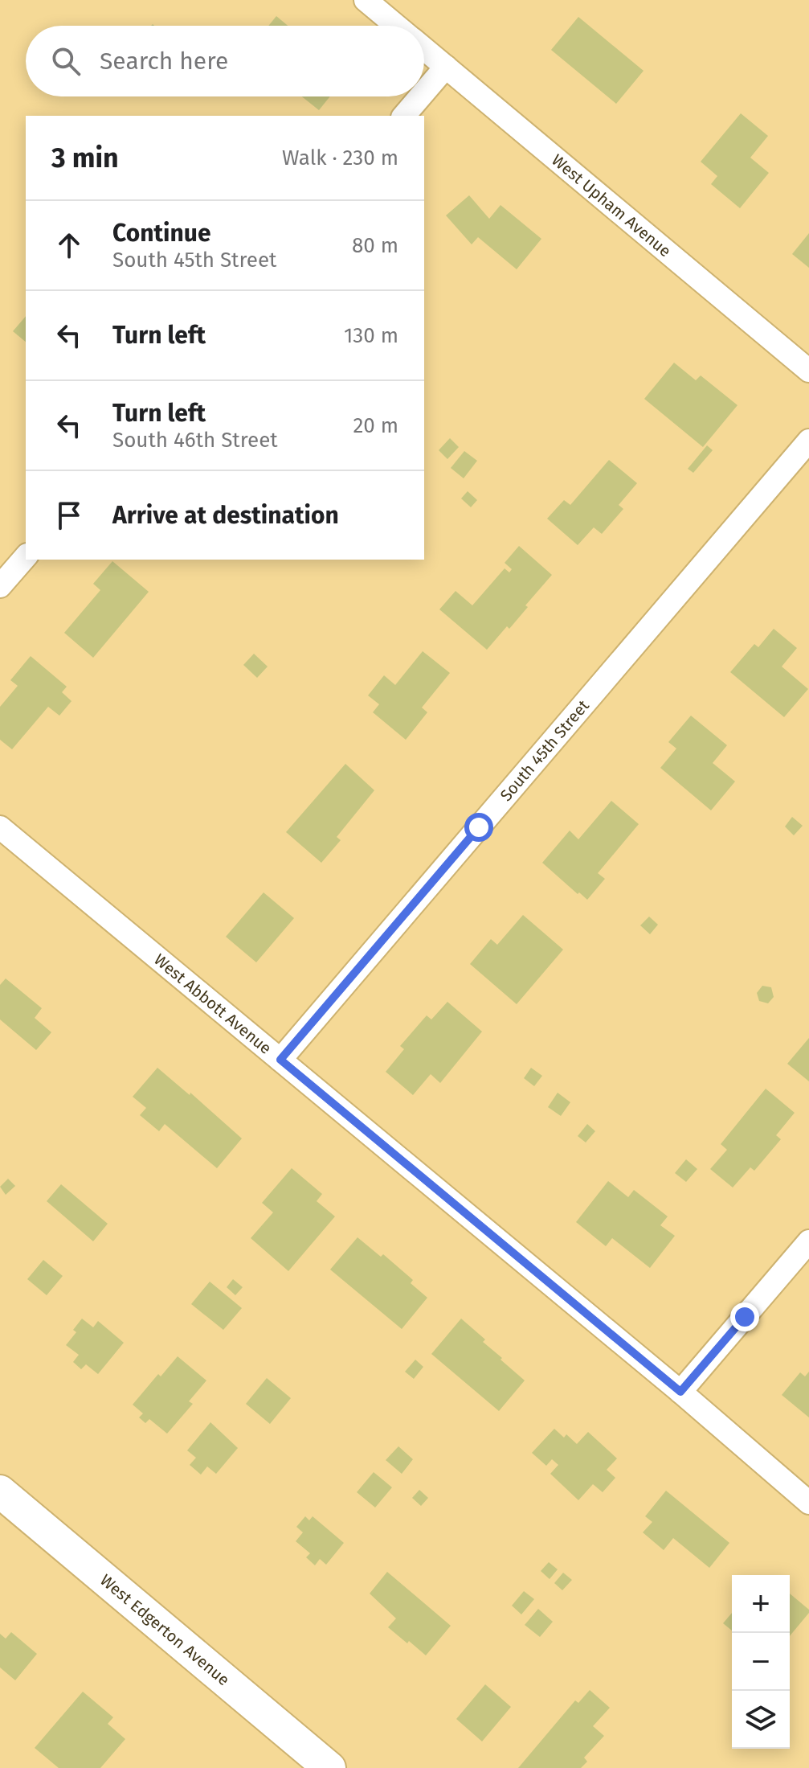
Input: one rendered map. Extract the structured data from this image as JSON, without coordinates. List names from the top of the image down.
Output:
{
  "streets": {
    "street": [
      "West Upham Avenue",
      "South 45th Street",
      "West Abbott Avenue",
      "West Edgerton Avenue"
    ]
  },
  "crossings": [
    ["South 45th Street", "West Abbott Avenue"]
  ],
  "page": {
    "search": "Search here",
    "heading": ["3 min", "Walk · 230 m"],
    "list": [
      ["Continue", "South 45th Street", "80 m"],
      ["Turn left", "130 m"],
      ["Turn left", "South 46th Street", "20 m"],
      "Arrive at destination"
    ],
    "map_buttons": ["+", "−"]
  }
}
